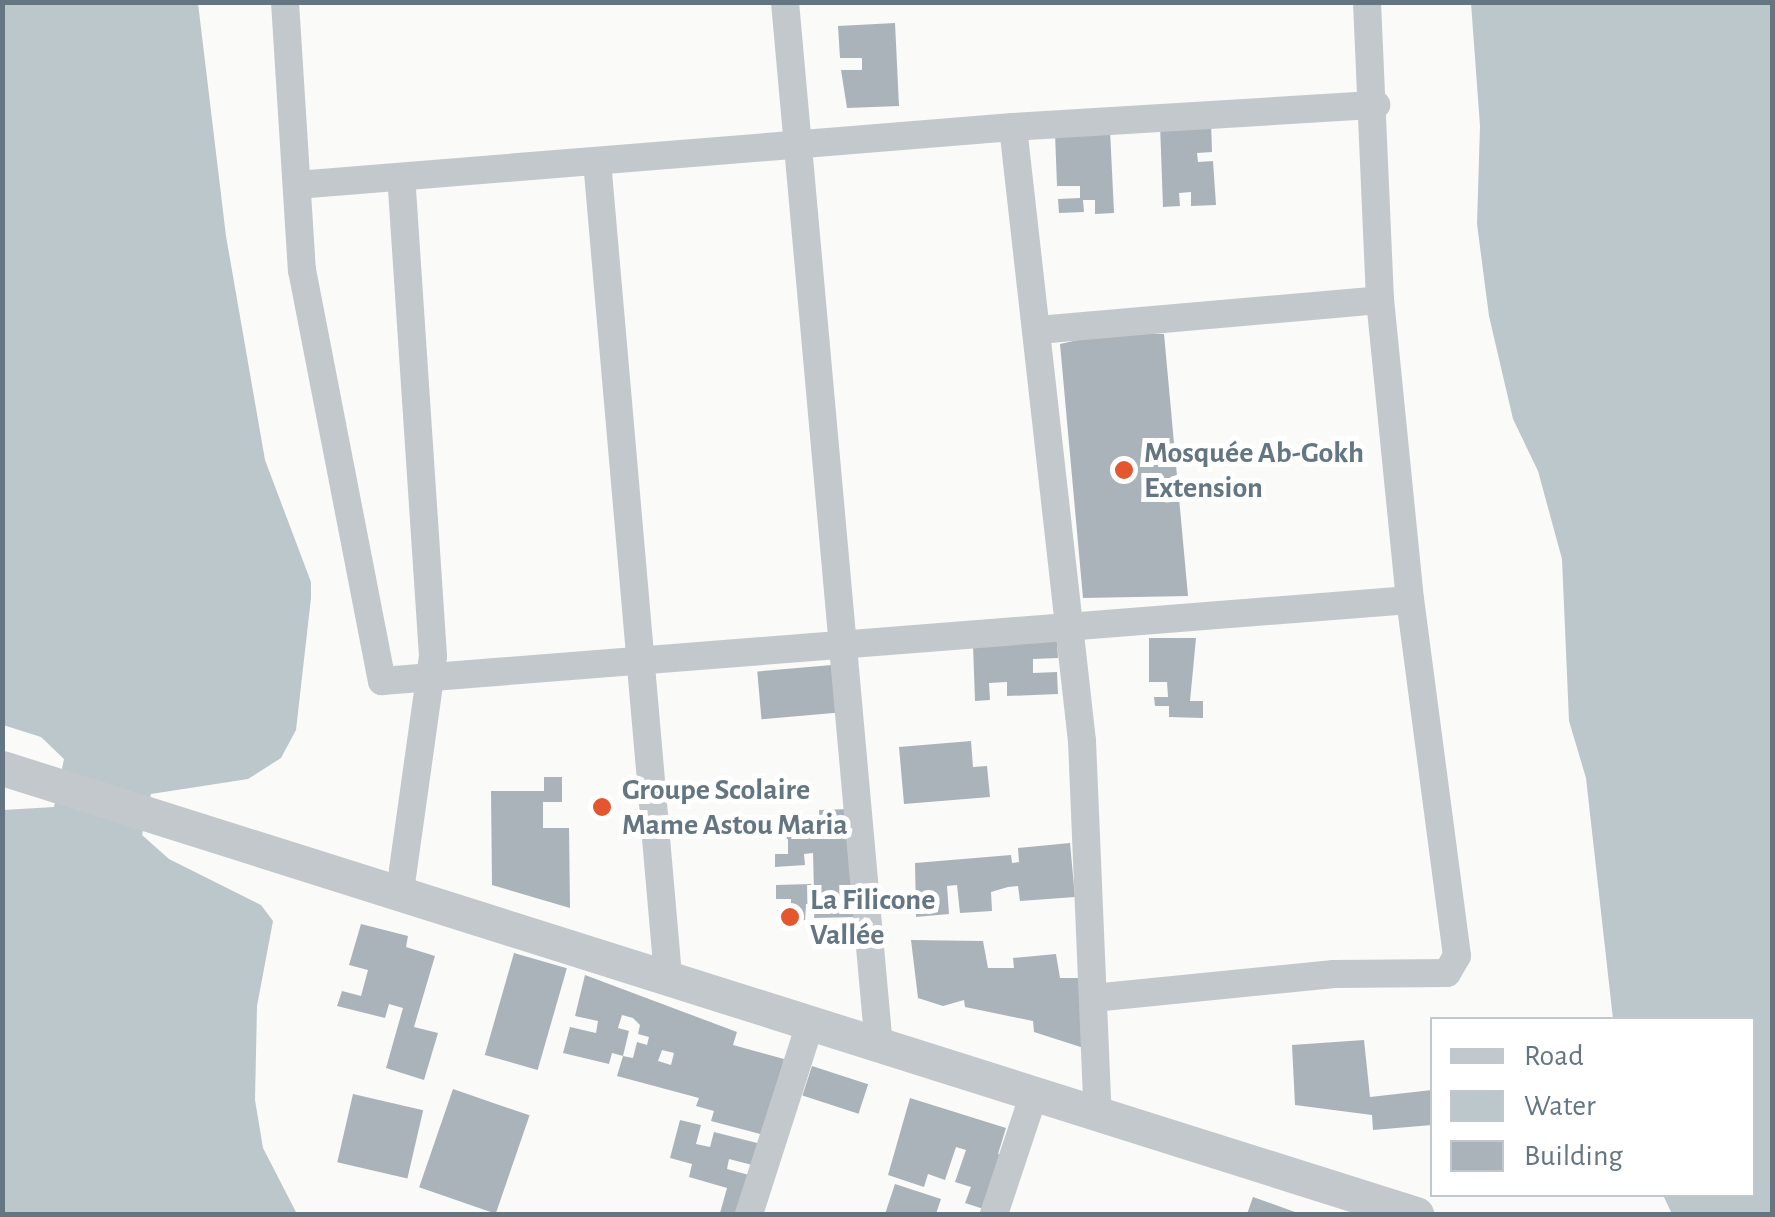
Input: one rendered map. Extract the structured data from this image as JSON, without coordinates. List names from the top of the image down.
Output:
{
  "places": ["Mosquée Ab-Gokh Extension", "Groupe Scolaire Mame Astou Maria", "La Filicone Vallée"],
  "legend": ["Road", "Water", "Building"]
}
